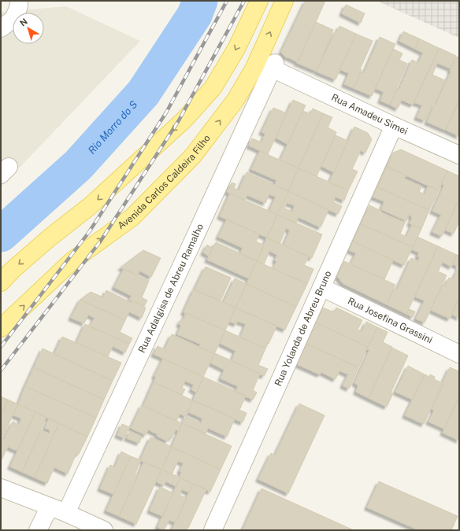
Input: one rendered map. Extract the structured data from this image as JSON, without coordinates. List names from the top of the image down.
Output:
{
  "streets": {
    "main road": ["Avenida Carlos Caldeira Filho"],
    "street": [
      "Rua Amadeu Simei",
      "Rua Adalgisa de Abreu Ramalho",
      "Rua Josefina Grassini",
      "Rua Yolanda de Abreu Bruno"
    ]
  },
  "crossings": [
    ["Rua Amadeu Simei", "Rua Adalgisa de Abreu Ramalho"],
    ["Rua Amadeu Simei", "Rua Yolanda de Abreu Bruno"],
    ["Rua Josefina Grassini", "Rua Yolanda de Abreu Bruno"]
  ],
  "water": ["Rio Morro do S"],
  "north": "top left"
}
